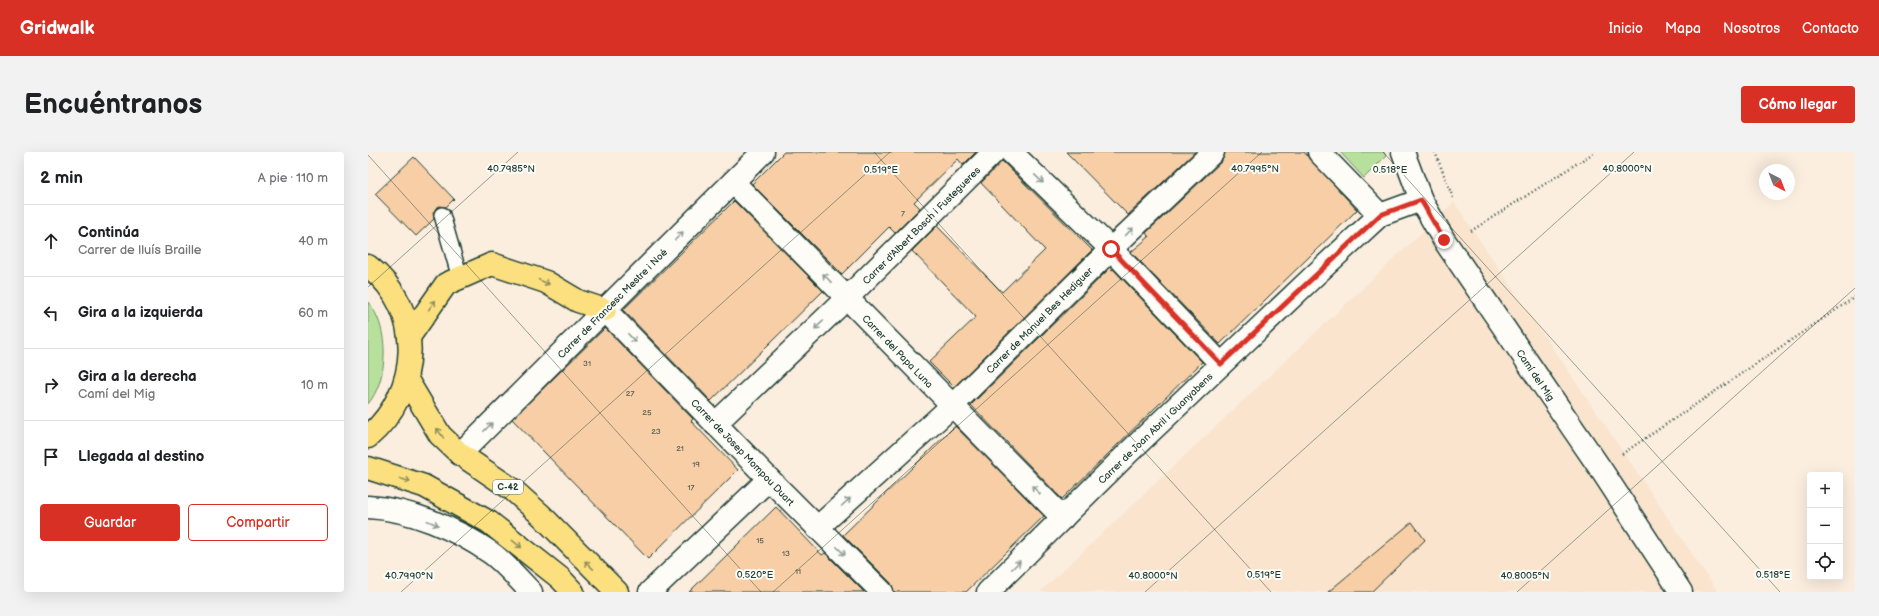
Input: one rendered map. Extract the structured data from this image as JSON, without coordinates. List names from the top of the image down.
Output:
{
  "streets": {
    "main road": ["C-42"],
    "street": [
      "Carrer d'Albert Bosch i Fustegueres",
      "Carrer de Francesc Mestre i Noé",
      "Carrer de Manuel Bes Hediguer",
      "Carrer del Papa Luna",
      "Camí del Mig",
      "Carrer de Joan Abril i Guanyabens",
      "Carrer de Josep Mompou Duart"
    ]
  },
  "crossings": [
    ["Carrer d'Albert Bosch i Fustegueres", "Carrer del Papa Luna"],
    ["Carrer d'Albert Bosch i Fustegueres", "Carrer de Josep Mompou Duart"],
    ["Carrer de Francesc Mestre i Noé", "Carrer del Papa Luna"],
    ["Carrer de Francesc Mestre i Noé", "Carrer de Josep Mompou Duart"],
    ["Carrer de Francesc Mestre i Noé", "C-42"],
    ["Carrer de Manuel Bes Hediguer", "Carrer del Papa Luna"],
    ["Carrer de Manuel Bes Hediguer", "Carrer de Josep Mompou Duart"],
    ["Carrer del Papa Luna", "Carrer de Joan Abril i Guanyabens"],
    ["Camí del Mig", "Carrer de Joan Abril i Guanyabens"]
  ],
  "one_way": [
    "Carrer d'Albert Bosch i Fustegueres",
    "Carrer de Francesc Mestre i Noé",
    "Carrer de Manuel Bes Hediguer",
    "Carrer del Papa Luna",
    "Carrer de Josep Mompou Duart"
  ],
  "house_numbers": [
    "7",
    "31",
    "27",
    "25",
    "23",
    "21",
    "19",
    "17",
    "15",
    "13",
    "11"
  ],
  "north": "bottom right",
  "page": {
    "header": "Gridwalk",
    "nav": [
      "Inicio",
      "Mapa",
      "Nosotros",
      "Contacto"
    ],
    "buttons": [
      "Cómo llegar",
      ["Guardar", "Compartir"]
    ],
    "title": "Encuéntranos",
    "heading": ["2 min", "A pie · 110 m"],
    "list": [
      ["Continúa", "Carrer de lluís Braille", "40 m"],
      ["Gira a la izquierda", "60 m"],
      ["Gira a la derecha", "Camí del Mig", "10 m"],
      "Llegada al destino"
    ],
    "map_buttons": ["+", "−"]
  },
  "coordinates": [
    "40.7985°N",
    "40.7995°N",
    "40.8000°N",
    "0.519°E",
    "0.518°E",
    "0.520°E",
    "40.7990°N",
    "40.8005°N"
  ]
}
